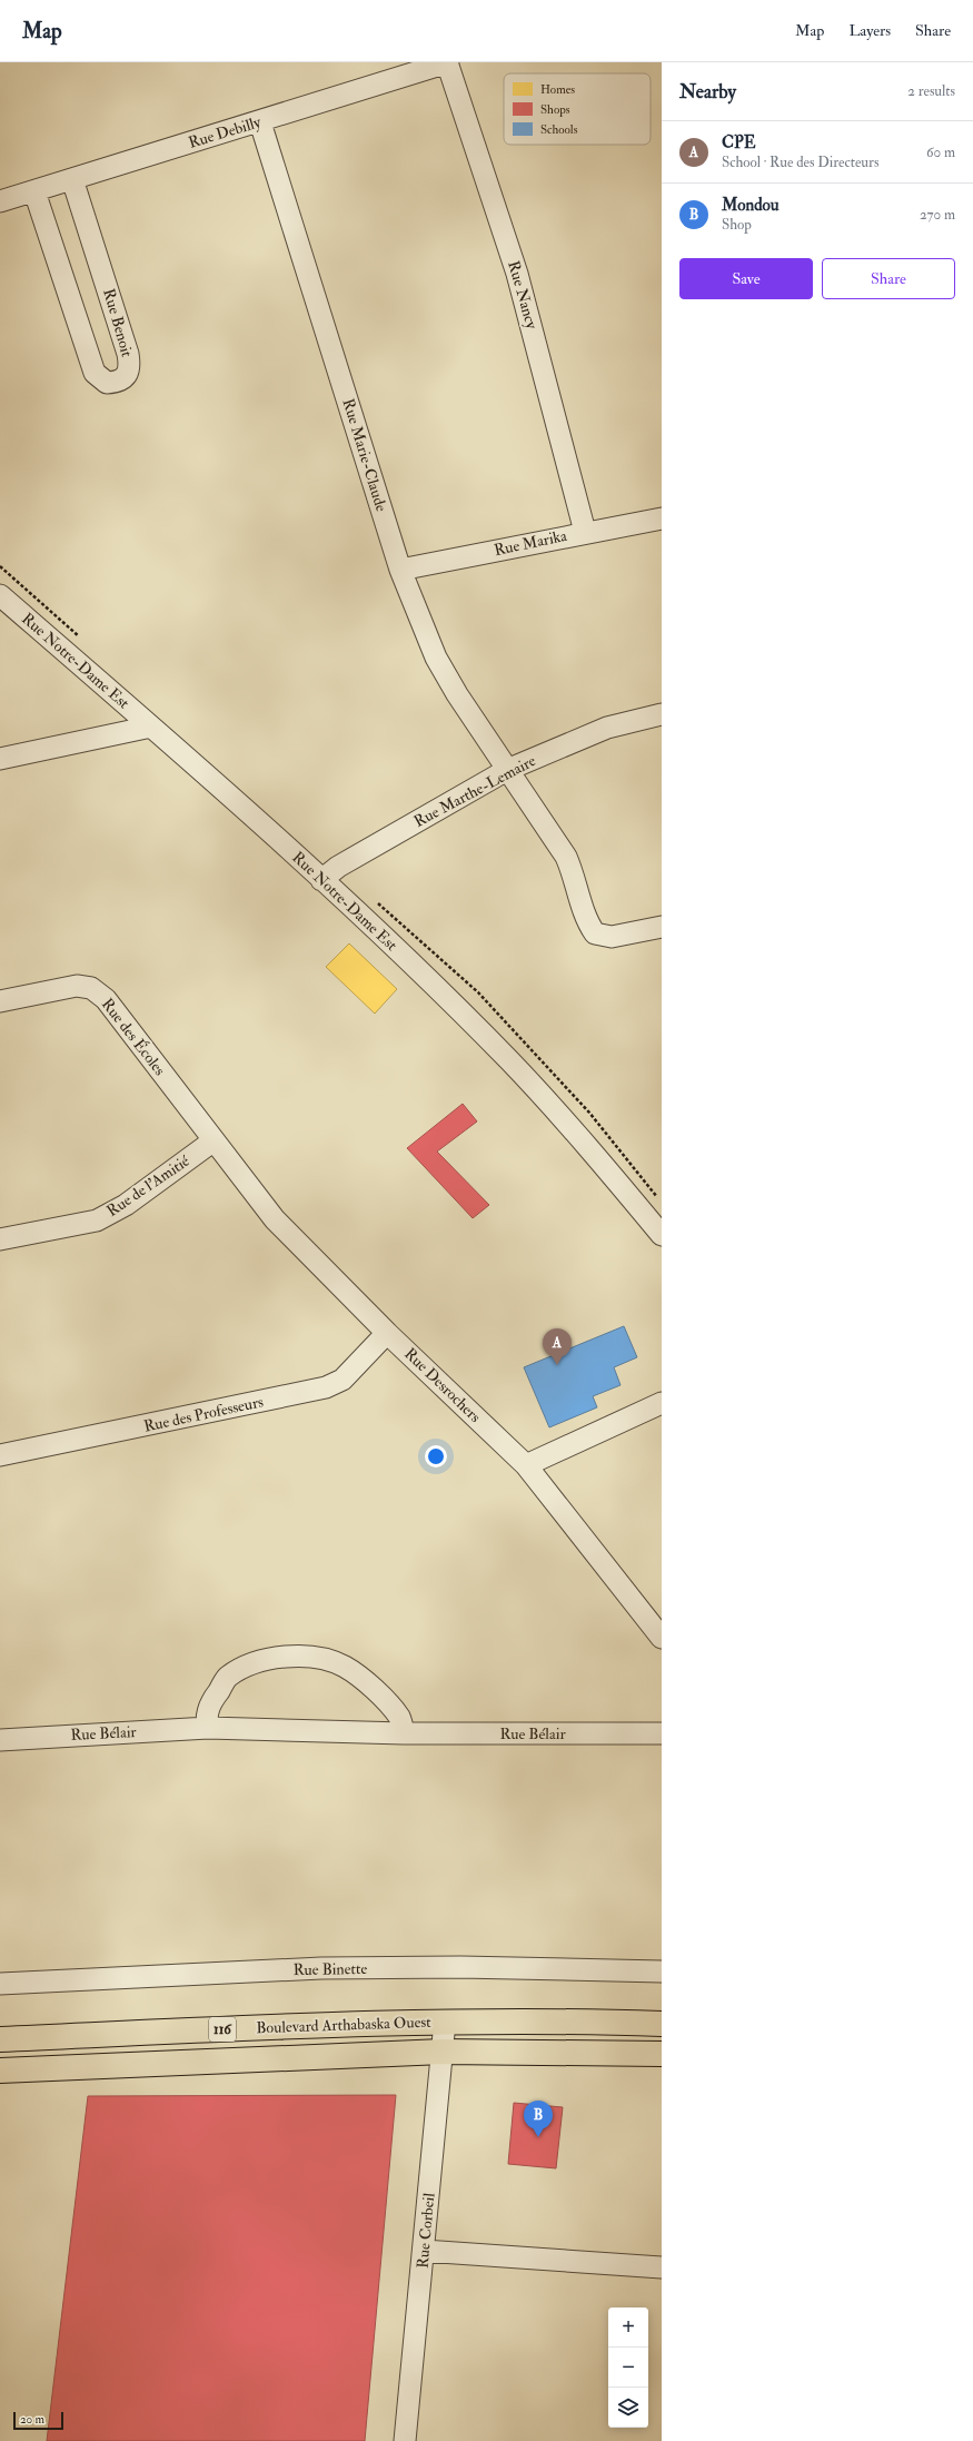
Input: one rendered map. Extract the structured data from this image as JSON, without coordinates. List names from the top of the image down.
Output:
{
  "streets": {
    "main road": ["Boulevard Arthabaska Ouest", "116"],
    "street": [
      "Rue Debilly",
      "Rue Nancy",
      "Rue Benoit",
      "Rue Marie-Claude",
      "Rue Marika",
      "Rue Notre-Dame Est",
      "Rue Marthe-Lemaire",
      "Rue des Écoles",
      "Rue de l'Amitié",
      "Rue Desrochers",
      "Rue des Professeurs",
      "Rue Bélair",
      "Rue Binette",
      "Rue Corbeil"
    ]
  },
  "crossings": [
    ["Rue Debilly", "Rue Nancy"],
    ["Rue Debilly", "Rue Benoit"],
    ["Rue Debilly", "Rue Marie-Claude"],
    ["Rue Nancy", "Rue Marika"],
    ["Rue Marie-Claude", "Rue Marika"],
    ["Rue Marie-Claude", "Rue Marthe-Lemaire"],
    ["Rue Notre-Dame Est", "Rue Marthe-Lemaire"],
    ["Rue des Écoles", "Rue de l'Amitié"],
    ["Rue des Écoles", "Rue Desrochers"],
    ["Rue de l'Amitié", "Rue Desrochers"],
    ["Rue Desrochers", "Rue des Professeurs"],
    ["Boulevard Arthabaska Ouest", "Rue Corbeil"]
  ],
  "legend": ["Homes", "Shops", "Schools"],
  "scale_bar": "20 m",
  "page": {
    "header": "Map",
    "nav": ["Map", "Layers", "Share"],
    "heading": ["Nearby", "2 results"],
    "list": [
      {
        "mark": "A",
        "name": "CPE",
        "note": "School · Rue des Directeurs",
        "value": "60 m"
      },
      {
        "mark": "B",
        "name": "Mondou",
        "note": "Shop",
        "value": "270 m"
      }
    ],
    "buttons": ["Save", "Share"],
    "pins": ["A", "B"],
    "map_buttons": ["+", "−"],
    "scale": "20 m"
  }
}
